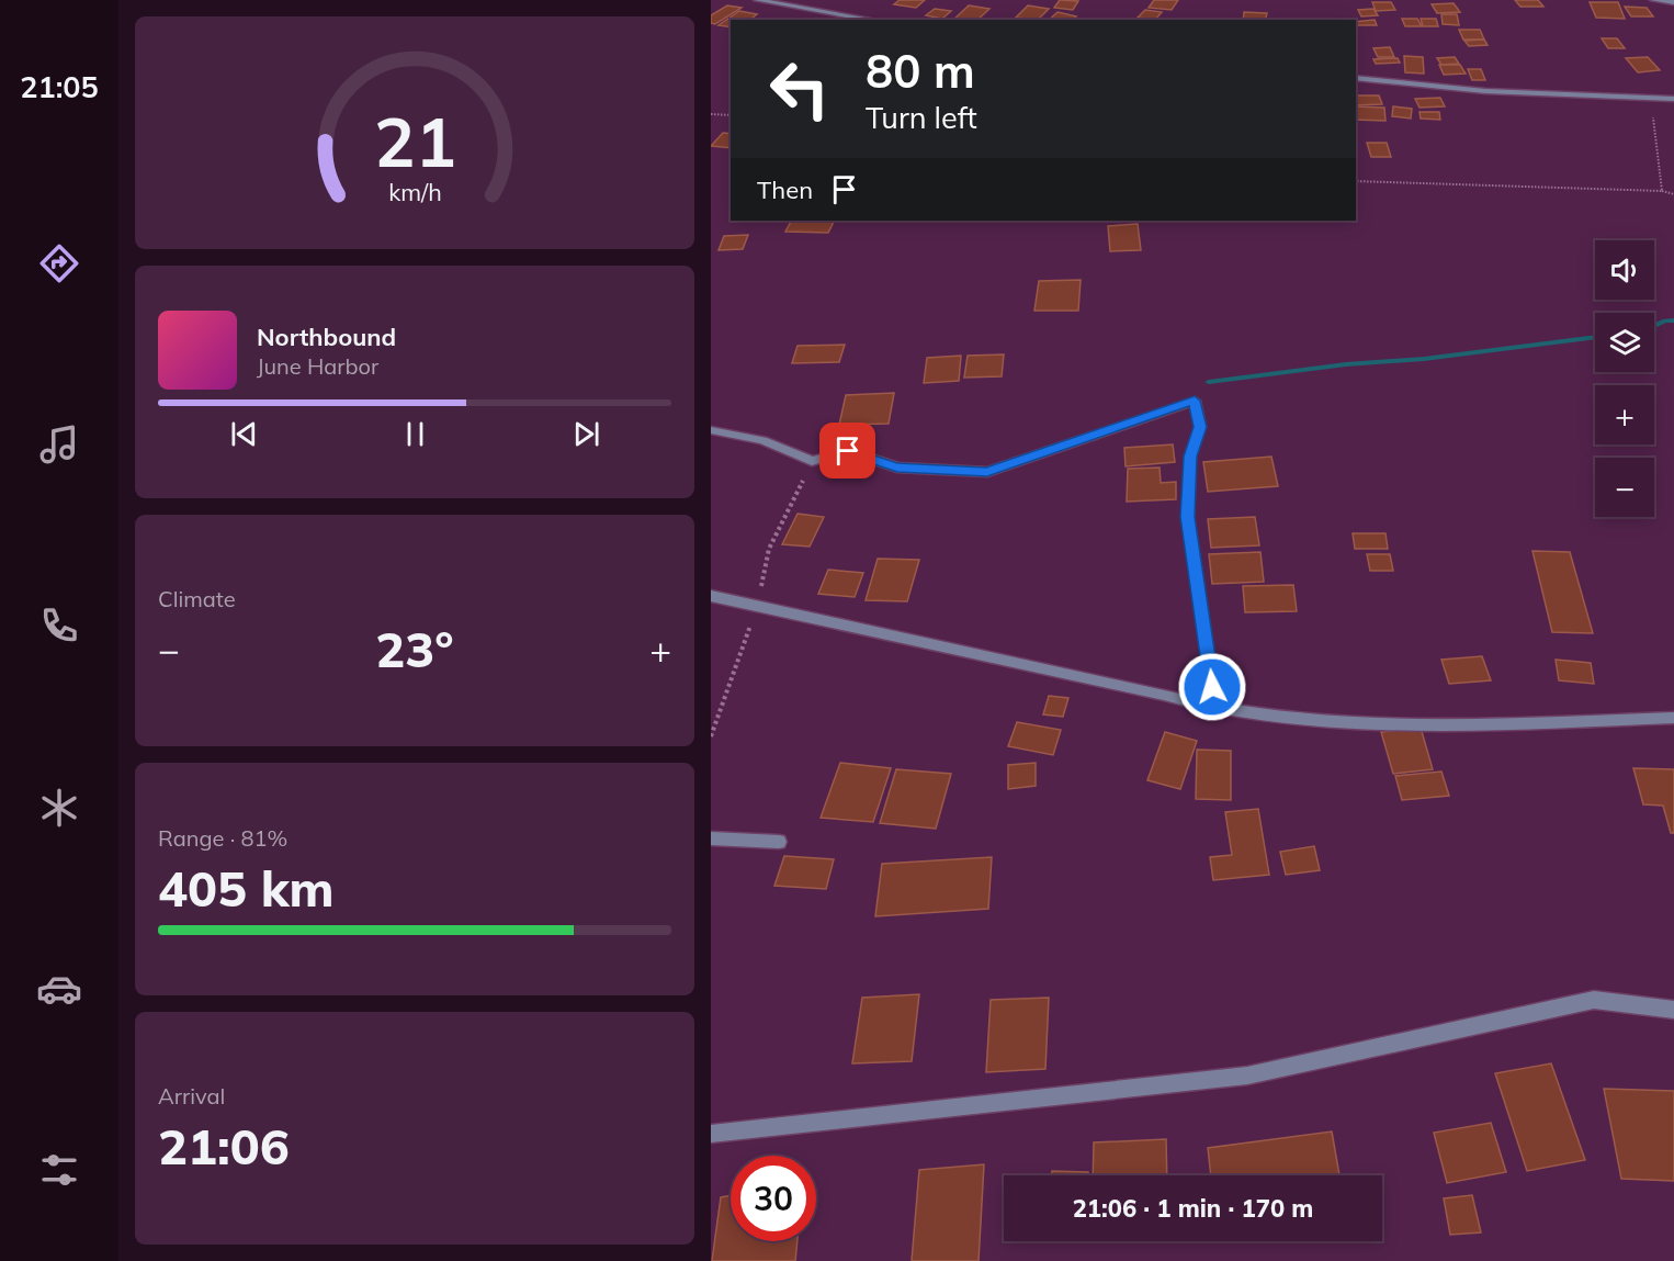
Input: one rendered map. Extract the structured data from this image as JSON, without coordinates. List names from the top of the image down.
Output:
{
  "page": {
    "tabs": "21:05",
    "turn": ["80 m", "Turn left"],
    "then": "Then",
    "map_buttons": ["+", "−"],
    "song": ["Northbound", "June Harbor"],
    "tile": [
      "Climate",
      ["Range · 81%", "405 km"],
      ["Arrival", "21:06"]
    ],
    "heat": ["−", "23°", "+"],
    "limit": "30",
    "trip": "21:06 · 1 min · 170 m",
    "gauge": ["21", "km/h"]
  }
}
